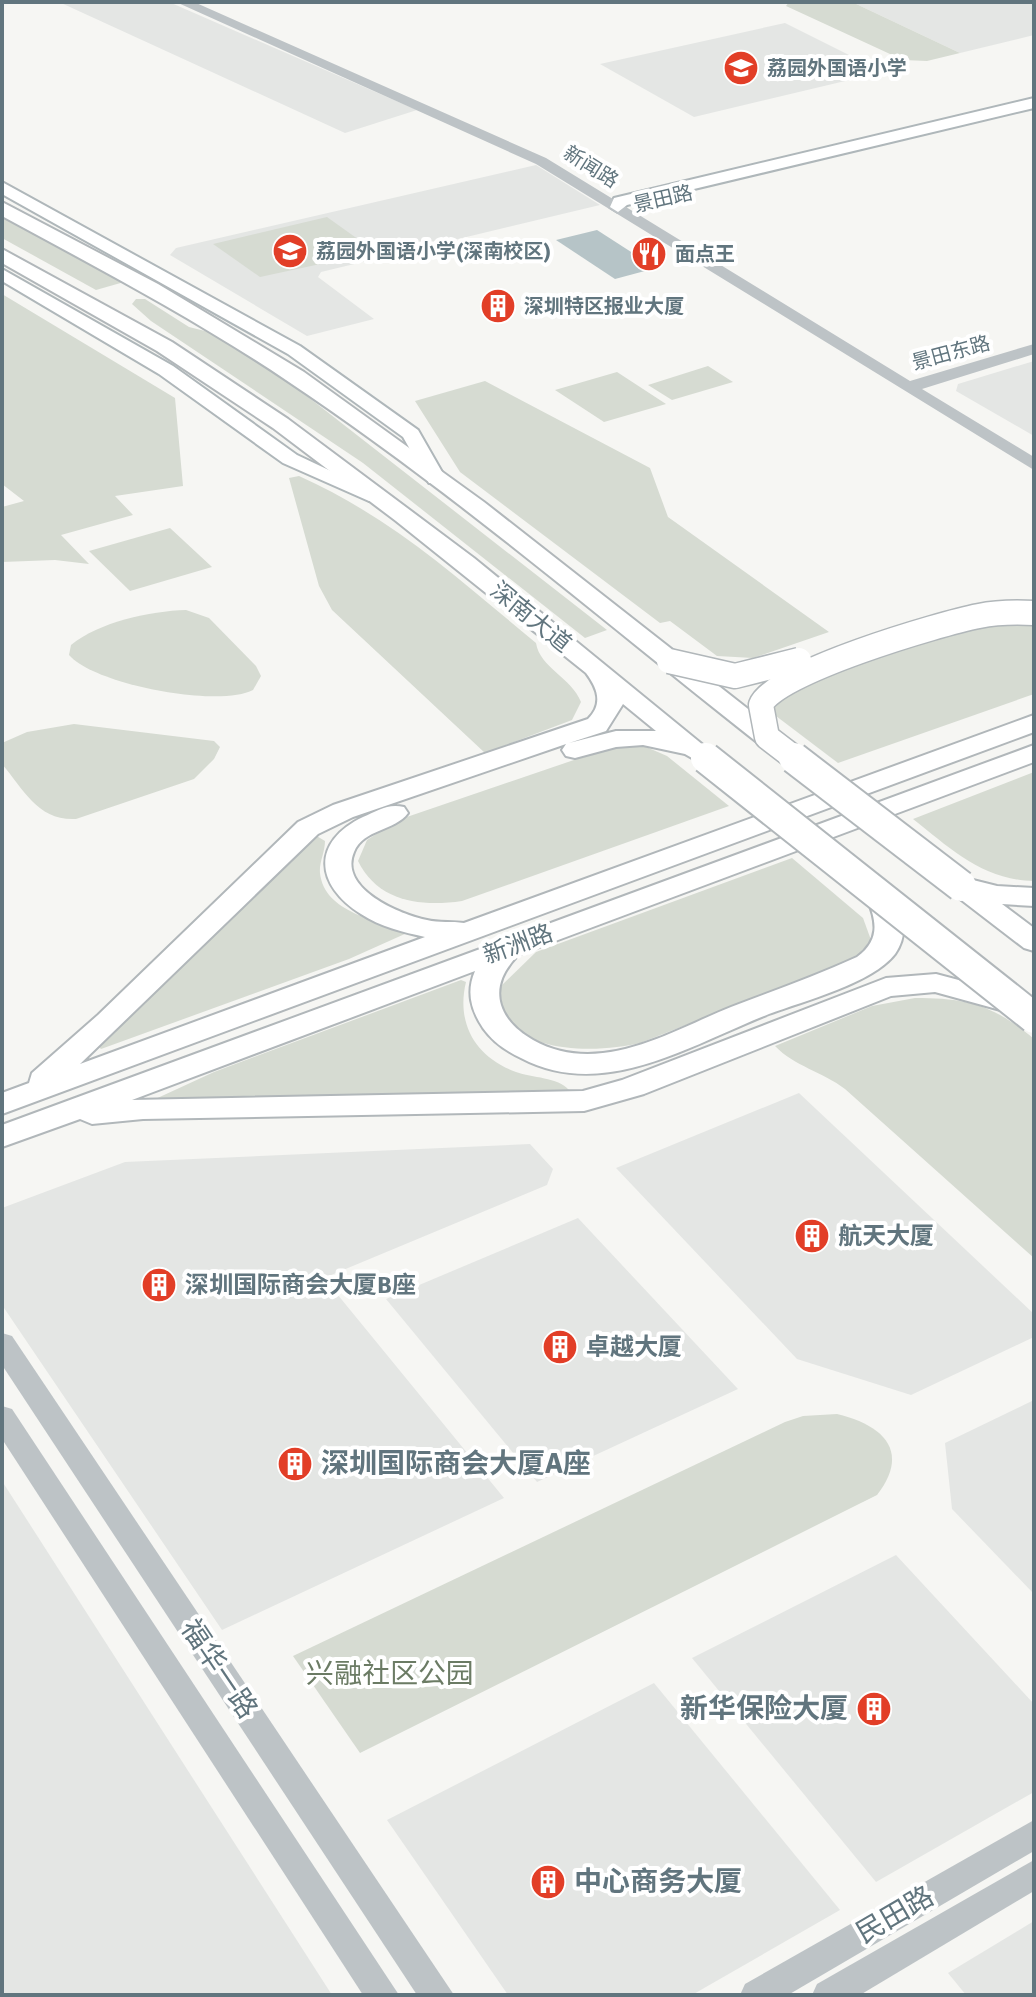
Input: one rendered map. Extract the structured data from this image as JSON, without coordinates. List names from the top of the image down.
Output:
{
  "streets": {
    "main road": ["景田路", "深南大道", "新洲路"],
    "street": [
      "新闻路",
      "景田东路",
      "福华一路",
      "民田路"
    ]
  },
  "crossings": [
    ["新闻路", "景田路"],
    ["新闻路", "景田东路"]
  ],
  "parks": ["兴融社区公园"],
  "places": {
    "school or university": ["荔园外国语小学", "荔园外国语小学(深南校区)"],
    "restaurant": ["面点王"],
    "building": [
      "深圳特区报业大厦",
      "航天大厦",
      "深圳国际商会大厦B座",
      "卓越大厦",
      "深圳国际商会大厦A座",
      "新华保险大厦",
      "中心商务大厦"
    ]
  }
}
